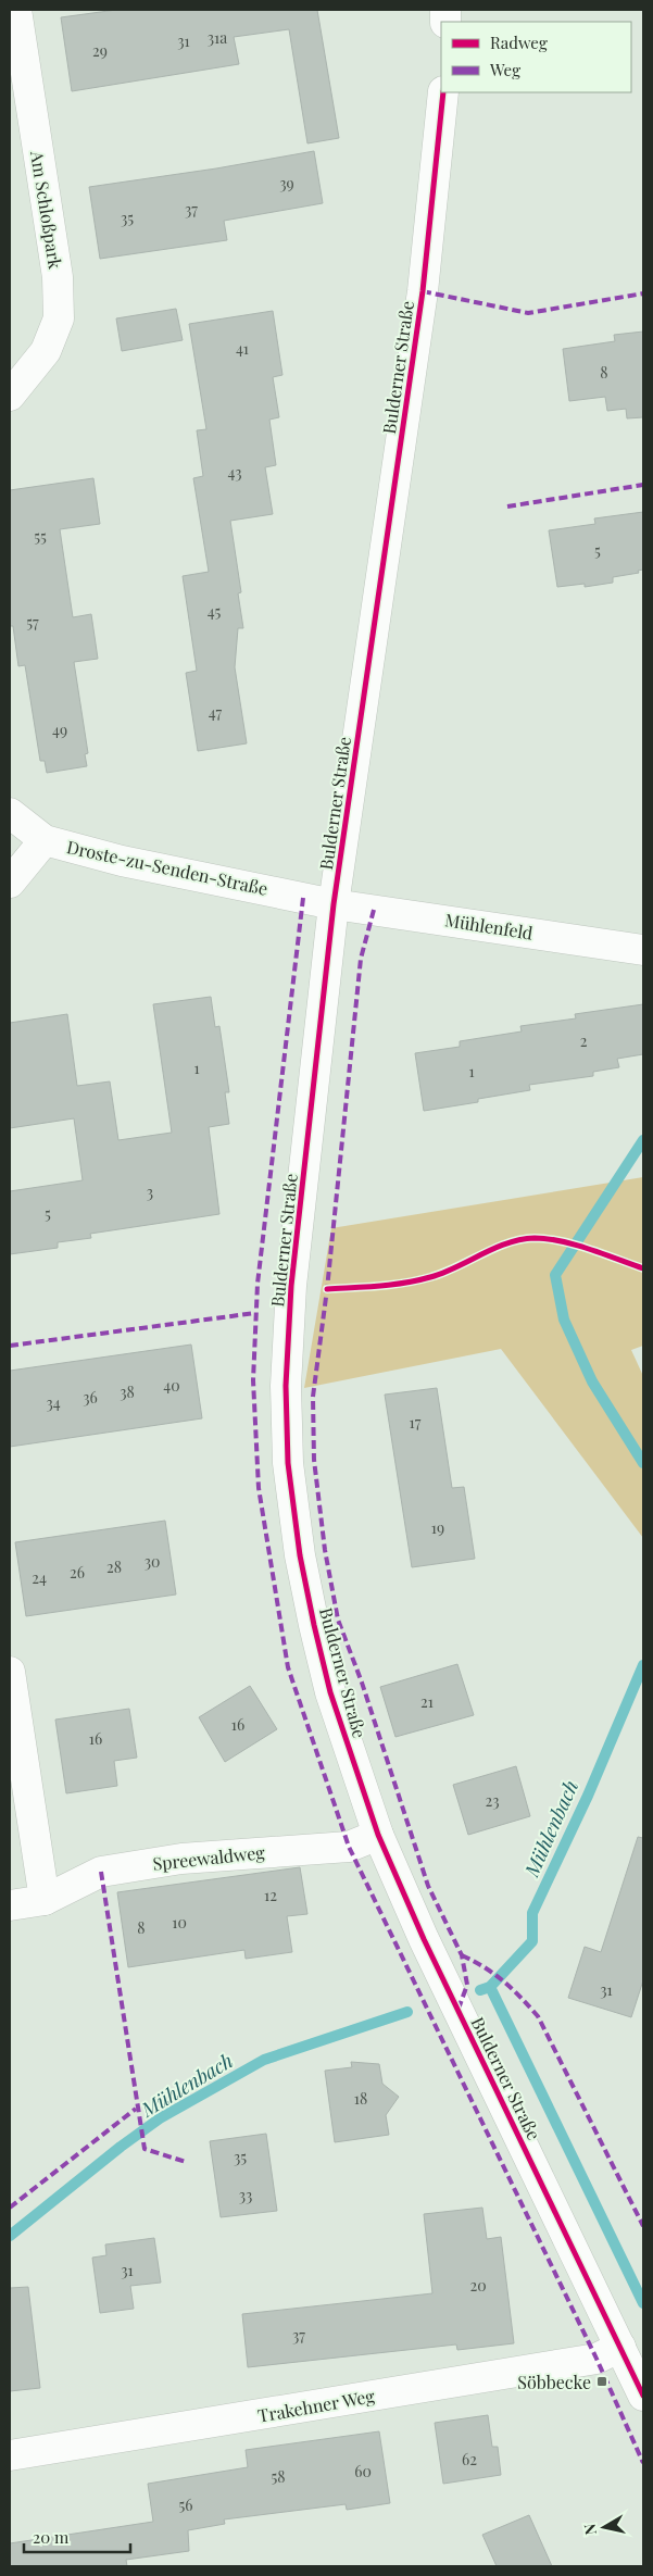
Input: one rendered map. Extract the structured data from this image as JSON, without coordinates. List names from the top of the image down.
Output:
{
  "streets": {
    "street": [
      "Am Schloßpark",
      "Bulderner Straße",
      "Droste-zu-Senden-Straße",
      "Mühlenfeld",
      "Spreewaldweg",
      "Trakehner Weg"
    ]
  },
  "crossings": [
    ["Bulderner Straße", "Droste-zu-Senden-Straße"],
    ["Bulderner Straße", "Mühlenfeld"],
    ["Bulderner Straße", "Spreewaldweg"],
    ["Bulderner Straße", "Trakehner Weg"],
    ["Droste-zu-Senden-Straße", "Mühlenfeld"]
  ],
  "water": ["Mühlenbach"],
  "places": {
    "transit": ["Söbbecke"]
  },
  "house_numbers": [
    "31a",
    "31",
    "29",
    "39",
    "37",
    "35",
    "41",
    "8",
    "43",
    "55",
    "5",
    "45",
    "57",
    "47",
    "49",
    "2",
    "1",
    "1",
    "3",
    "5",
    "40",
    "38",
    "36",
    "34",
    "17",
    "19",
    "30",
    "28",
    "26",
    "24",
    "21",
    "16",
    "16",
    "23",
    "12",
    "10",
    "8",
    "31",
    "18",
    "35",
    "33",
    "31",
    "20",
    "37",
    "62",
    "60",
    "58",
    "56"
  ],
  "legend": ["Radweg", "Weg"],
  "scale_bar": "20 m",
  "north": "left"
}
